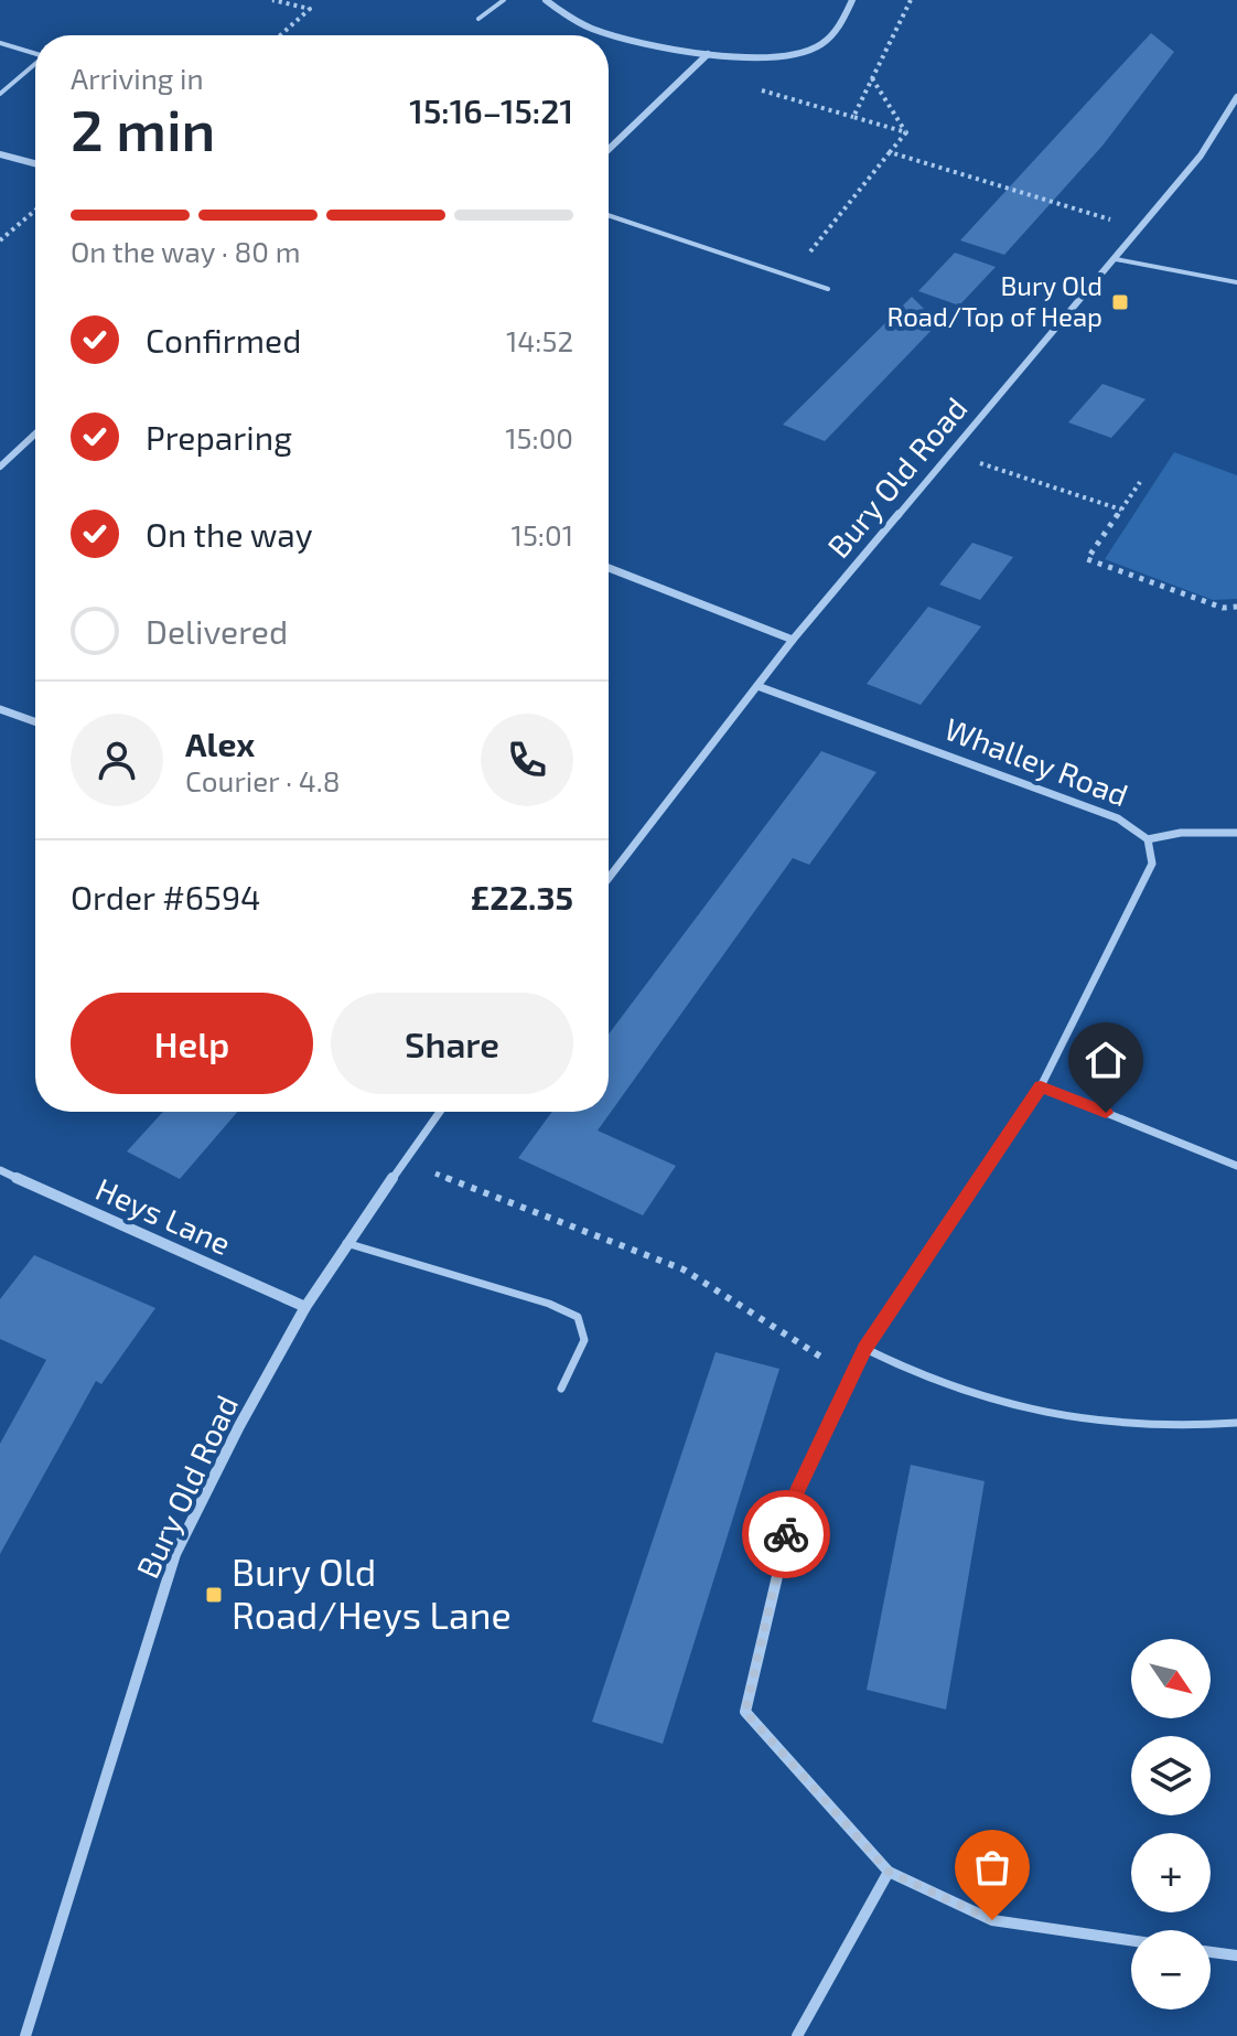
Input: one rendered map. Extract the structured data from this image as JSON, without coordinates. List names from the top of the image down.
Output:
{
  "streets": {
    "street": ["Bury Old Road", "Whalley Road", "Heys Lane"]
  },
  "crossings": [
    ["Bury Old Road", "Whalley Road"],
    ["Bury Old Road", "Heys Lane"]
  ],
  "places": {
    "transit": ["Bury Old Road/Top of Heap", "Bury Old Road/Heys Lane"]
  },
  "north": "bottom right",
  "page": {
    "heading": ["2 min", "Arriving in", "15:16–15:21"],
    "panel": [
      "Alex",
      "Courier · 4.8",
      "Order #6594",
      "£22.35"
    ],
    "bar": "On the way · 80 m",
    "list": [
      ["Confirmed", "14:52"],
      ["Preparing", "15:00"],
      ["On the way", "15:01"],
      "Delivered"
    ],
    "buttons": ["Help", "Share"],
    "map_buttons": ["+", "−"]
  }
}
